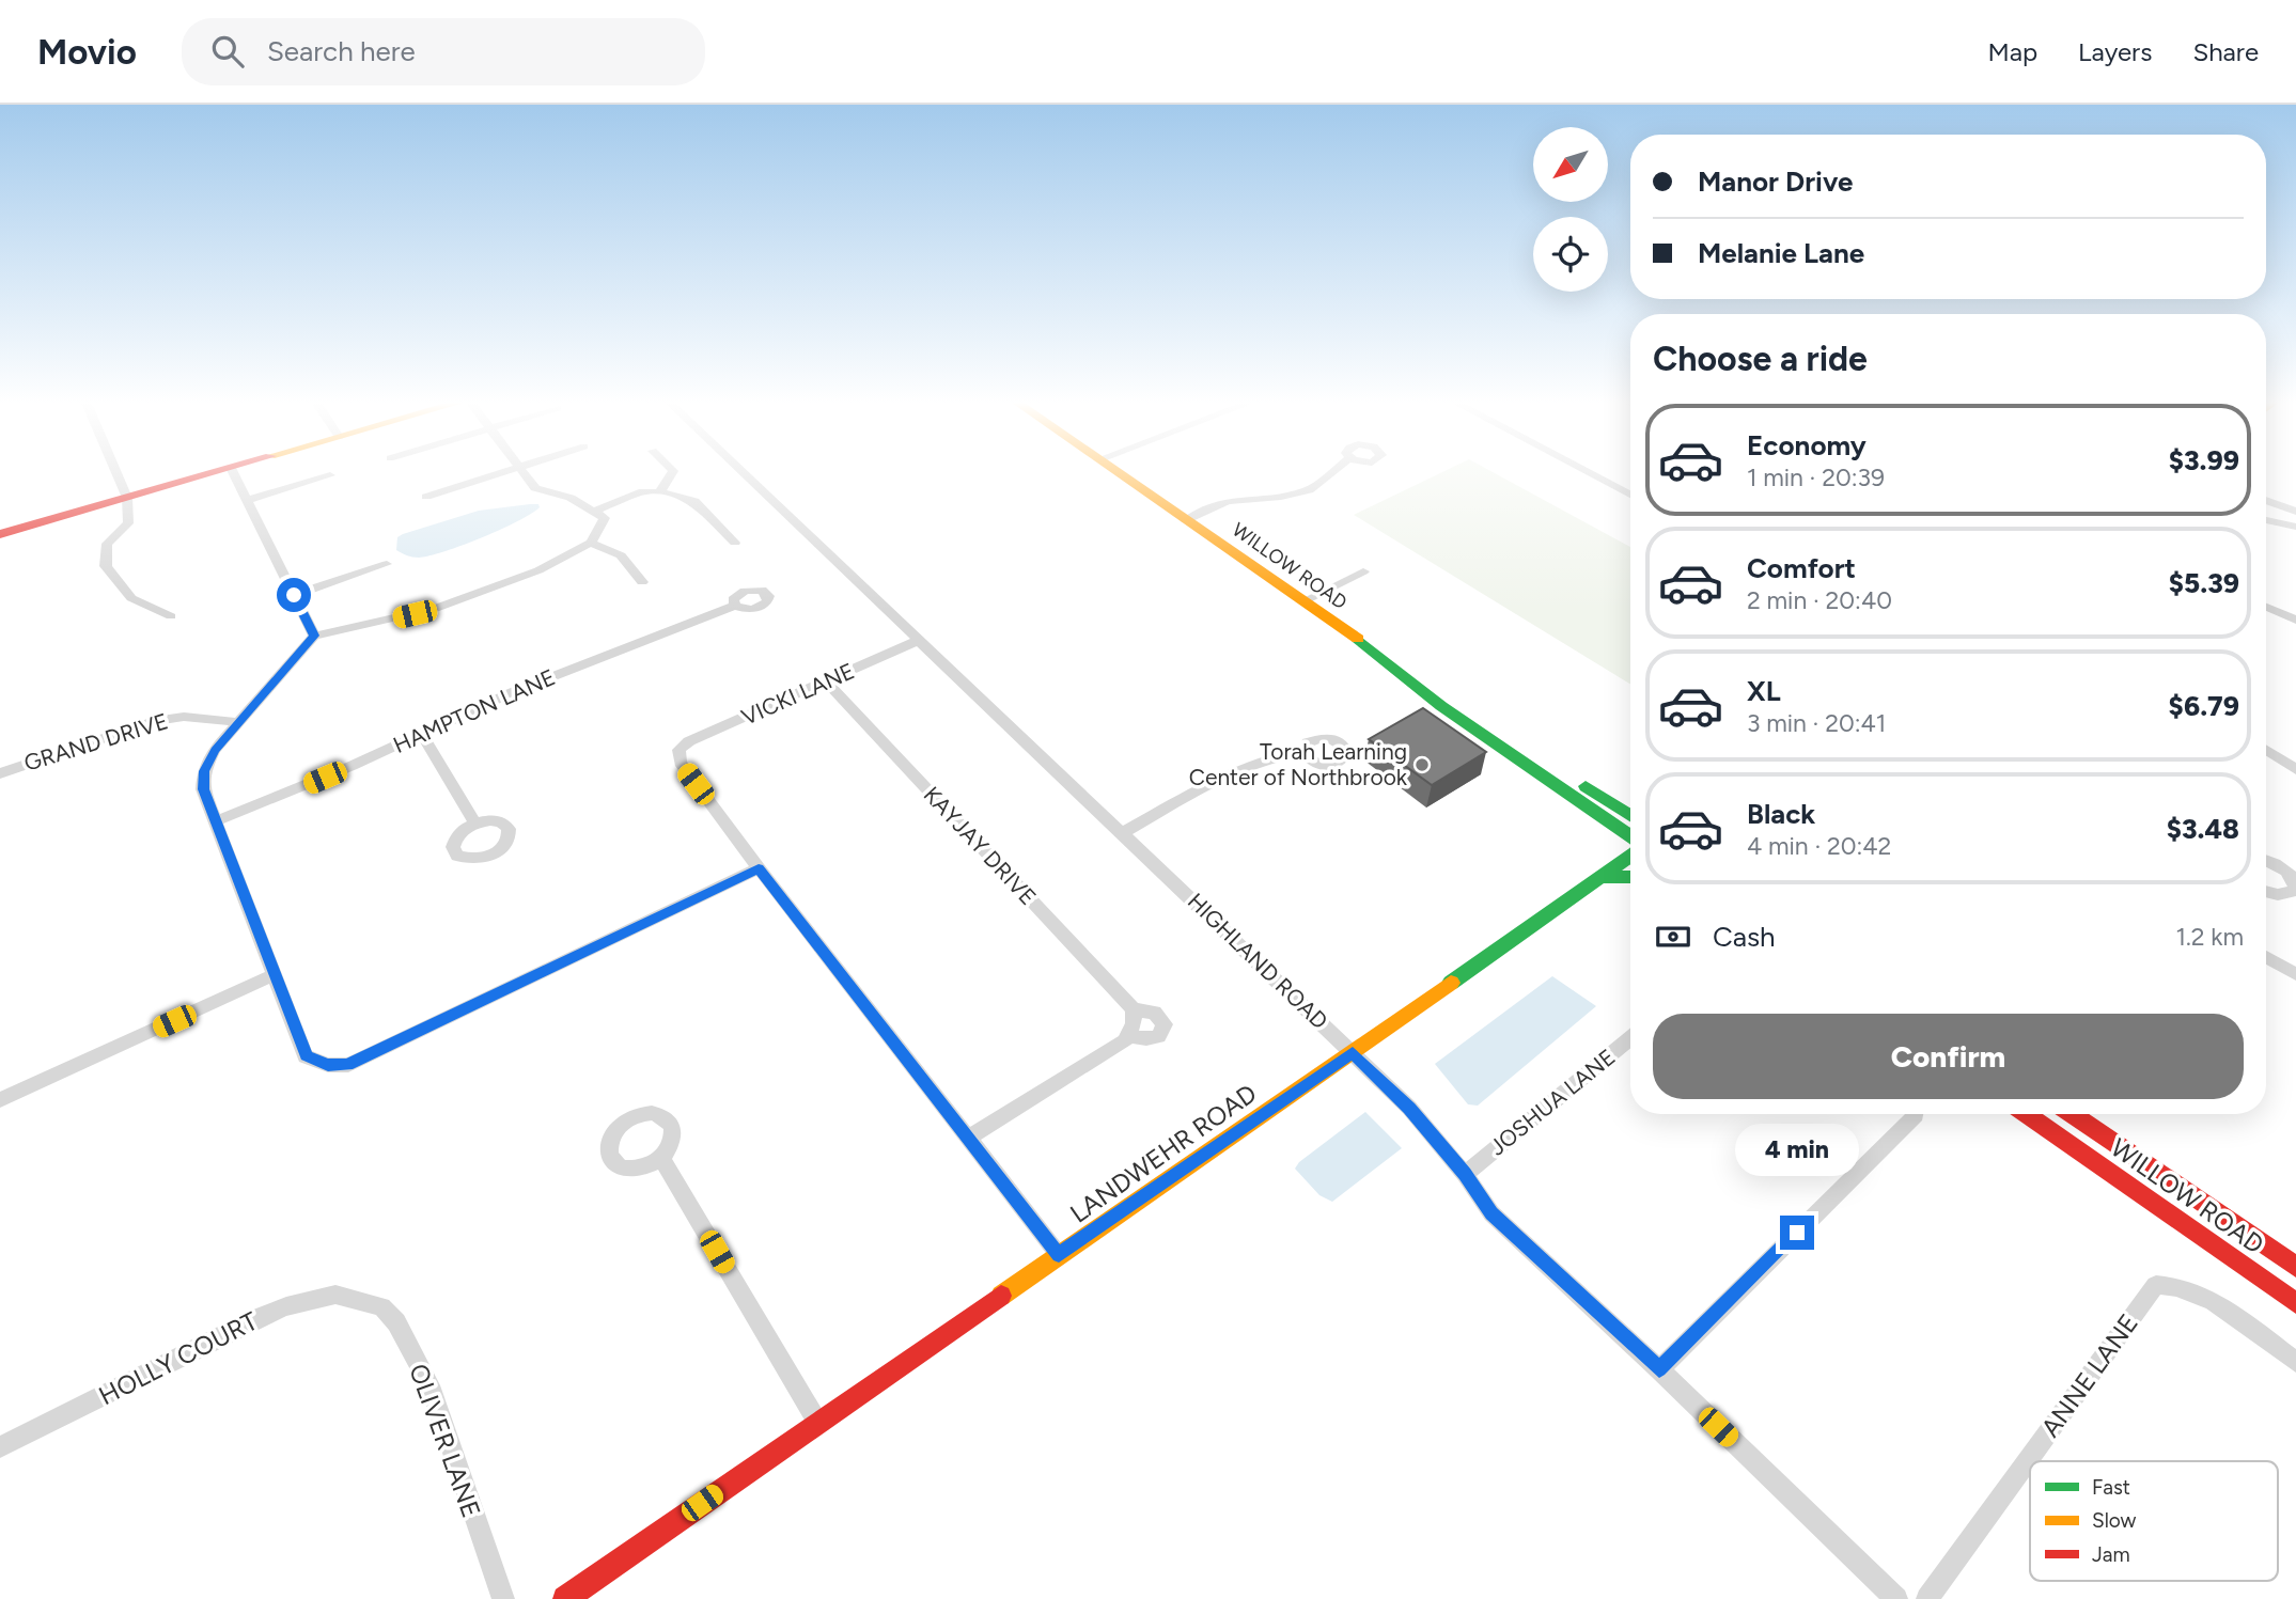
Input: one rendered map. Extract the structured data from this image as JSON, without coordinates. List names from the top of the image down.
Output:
{
  "streets": {
    "main road": ["WILLOW ROAD", "LANDWEHR ROAD"],
    "street": [
      "VICKI LANE",
      "HAMPTON LANE",
      "GRAND DRIVE",
      "KAYJAY DRIVE",
      "HIGHLAND ROAD",
      "JOSHUA LANE",
      "HOLLY COURT",
      "ANNE LANE",
      "OLIVER LANE"
    ]
  },
  "crossings": [
    ["VICKI LANE", "KAYJAY DRIVE"],
    ["VICKI LANE", "HIGHLAND ROAD"],
    ["HIGHLAND ROAD", "JOSHUA LANE"],
    ["HIGHLAND ROAD", "LANDWEHR ROAD"],
    ["HOLLY COURT", "OLIVER LANE"]
  ],
  "places": ["Torah Learning Center of Northbrook"],
  "legend": ["Fast", "Slow", "Jam"],
  "north": "bottom left",
  "page": {
    "header": "Movio",
    "search": "Search here",
    "nav": ["Map", "Layers", "Share"],
    "banner": ["Manor Drive", "Melanie Lane"],
    "heading": "Choose a ride",
    "list": [
      {
        "name": "Economy",
        "note": "1 min · 20:39",
        "value": "$3.99"
      },
      {
        "name": "Comfort",
        "note": "2 min · 20:40",
        "value": "$5.39"
      },
      {
        "name": "XL",
        "note": "3 min · 20:41",
        "value": "$6.79"
      },
      {
        "name": "Black",
        "note": "4 min · 20:42",
        "value": "$3.48"
      }
    ],
    "pay": ["Cash", "1.2 km"],
    "buttons": "Confirm",
    "bubble": "4 min"
  }
}
